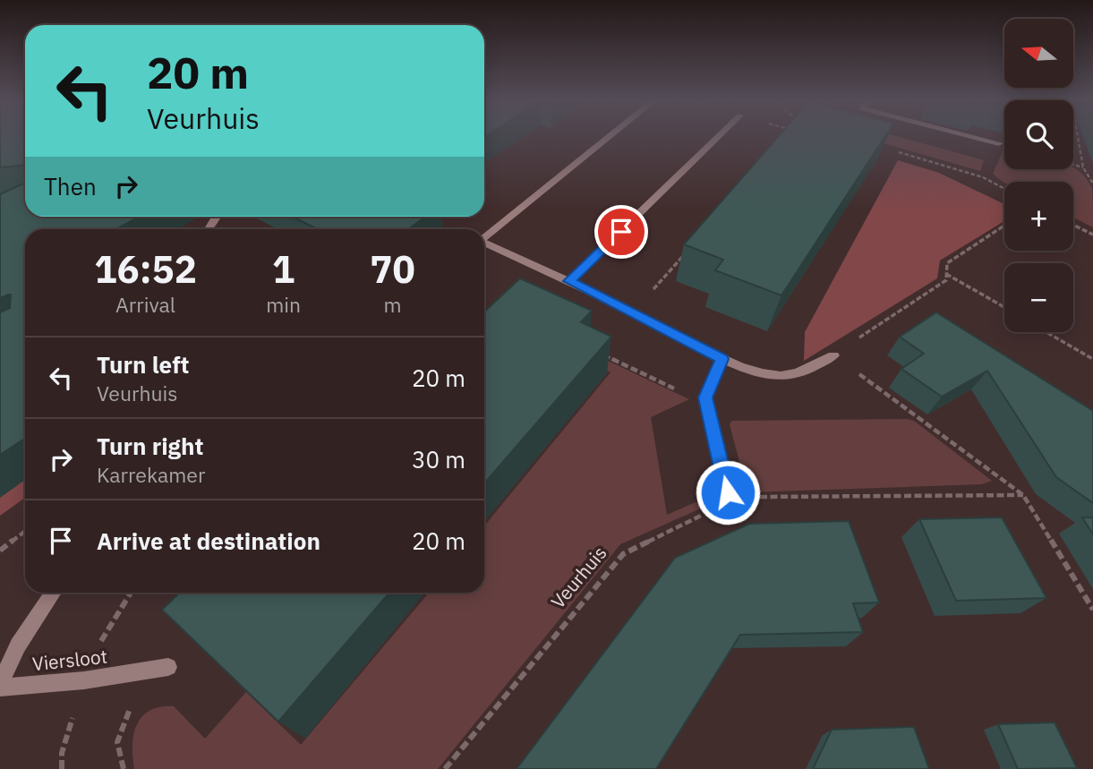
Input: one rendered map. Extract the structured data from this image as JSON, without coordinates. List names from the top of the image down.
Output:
{
  "streets": {
    "street": ["Viersloot"],
    "path": ["Veurhuis"]
  },
  "north": "left",
  "page": {
    "map_buttons": ["+", "−"],
    "turn": ["20 m", "Veurhuis"],
    "then": "Then",
    "eta": [
      "16:52",
      "Arrival",
      "1",
      "min",
      "70",
      "m"
    ],
    "list": [
      {
        "name": "Turn left",
        "note": "Veurhuis",
        "value": "20 m"
      },
      {
        "name": "Turn right",
        "note": "Karrekamer",
        "value": "30 m"
      },
      {
        "name": "Arrive at destination",
        "value": "20 m"
      }
    ]
  }
}
